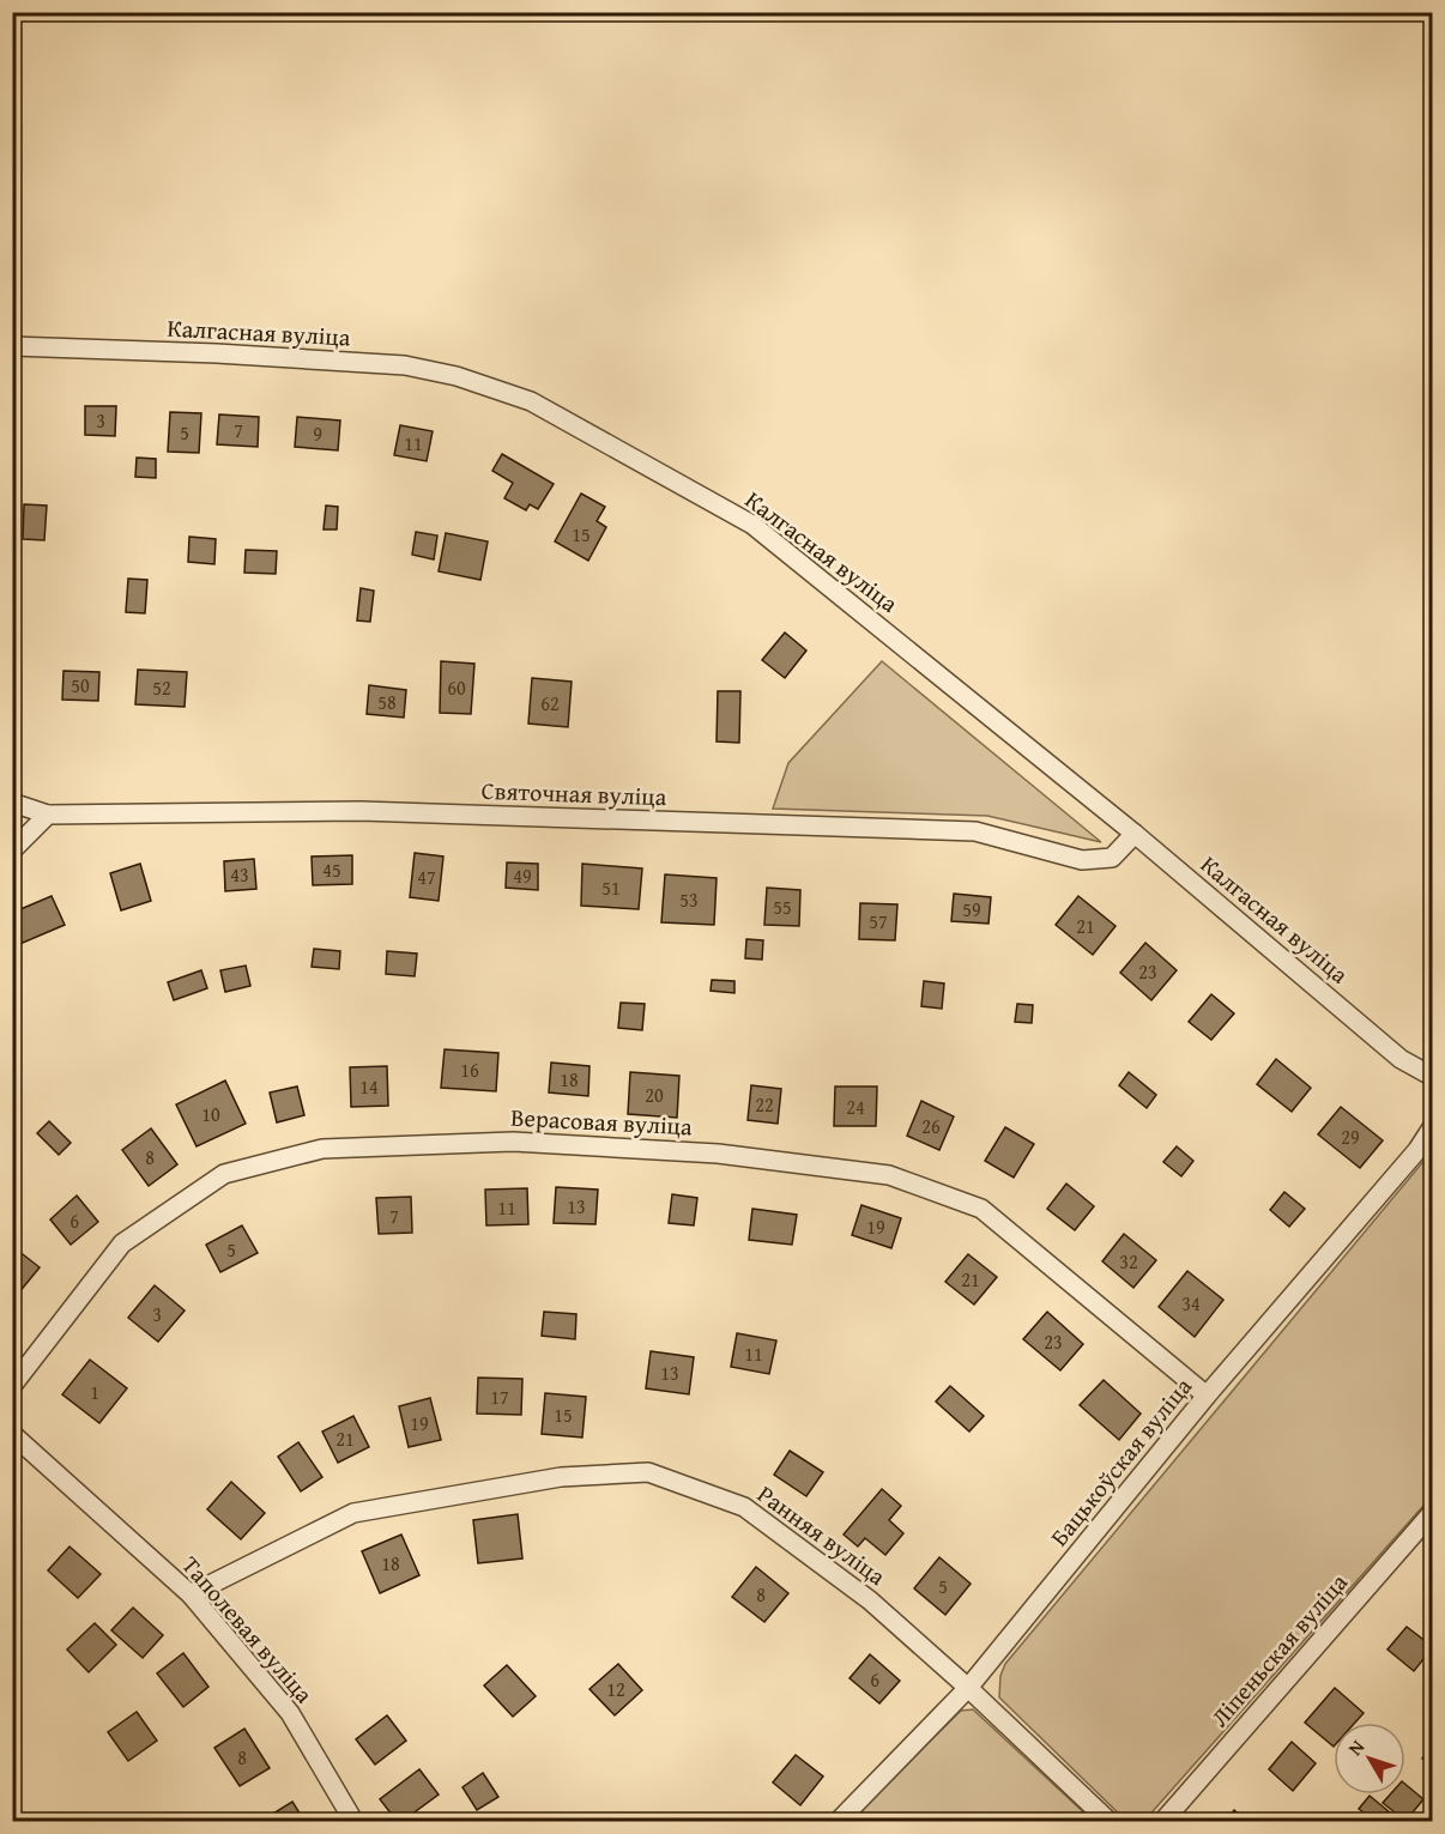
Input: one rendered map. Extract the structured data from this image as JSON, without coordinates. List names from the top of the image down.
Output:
{
  "streets": {
    "street": [
      "Калгасная вуліца",
      "Святочная вуліца",
      "Верасовая вуліца",
      "Бацькоўская вуліца",
      "Ранняя вуліца",
      "Таполевая вуліца",
      "Ліпеньская вуліца"
    ]
  },
  "crossings": [
    ["Калгасная вуліца", "Святочная вуліца"],
    ["Верасовая вуліца", "Бацькоўская вуліца"],
    ["Бацькоўская вуліца", "Ранняя вуліца"],
    ["Ранняя вуліца", "Таполевая вуліца"]
  ],
  "house_numbers": [
    "3",
    "7",
    "5",
    "9",
    "11",
    "15",
    "50",
    "52",
    "60",
    "58",
    "62",
    "45",
    "43",
    "49",
    "47",
    "51",
    "53",
    "55",
    "59",
    "57",
    "21",
    "23",
    "16",
    "18",
    "14",
    "20",
    "22",
    "24",
    "10",
    "26",
    "29",
    "8",
    "13",
    "11",
    "7",
    "6",
    "19",
    "5",
    "32",
    "21",
    "34",
    "3",
    "23",
    "11",
    "13",
    "1",
    "17",
    "15",
    "19",
    "21",
    "18",
    "5",
    "8",
    "6",
    "12",
    "8"
  ],
  "north": "top left"
}
